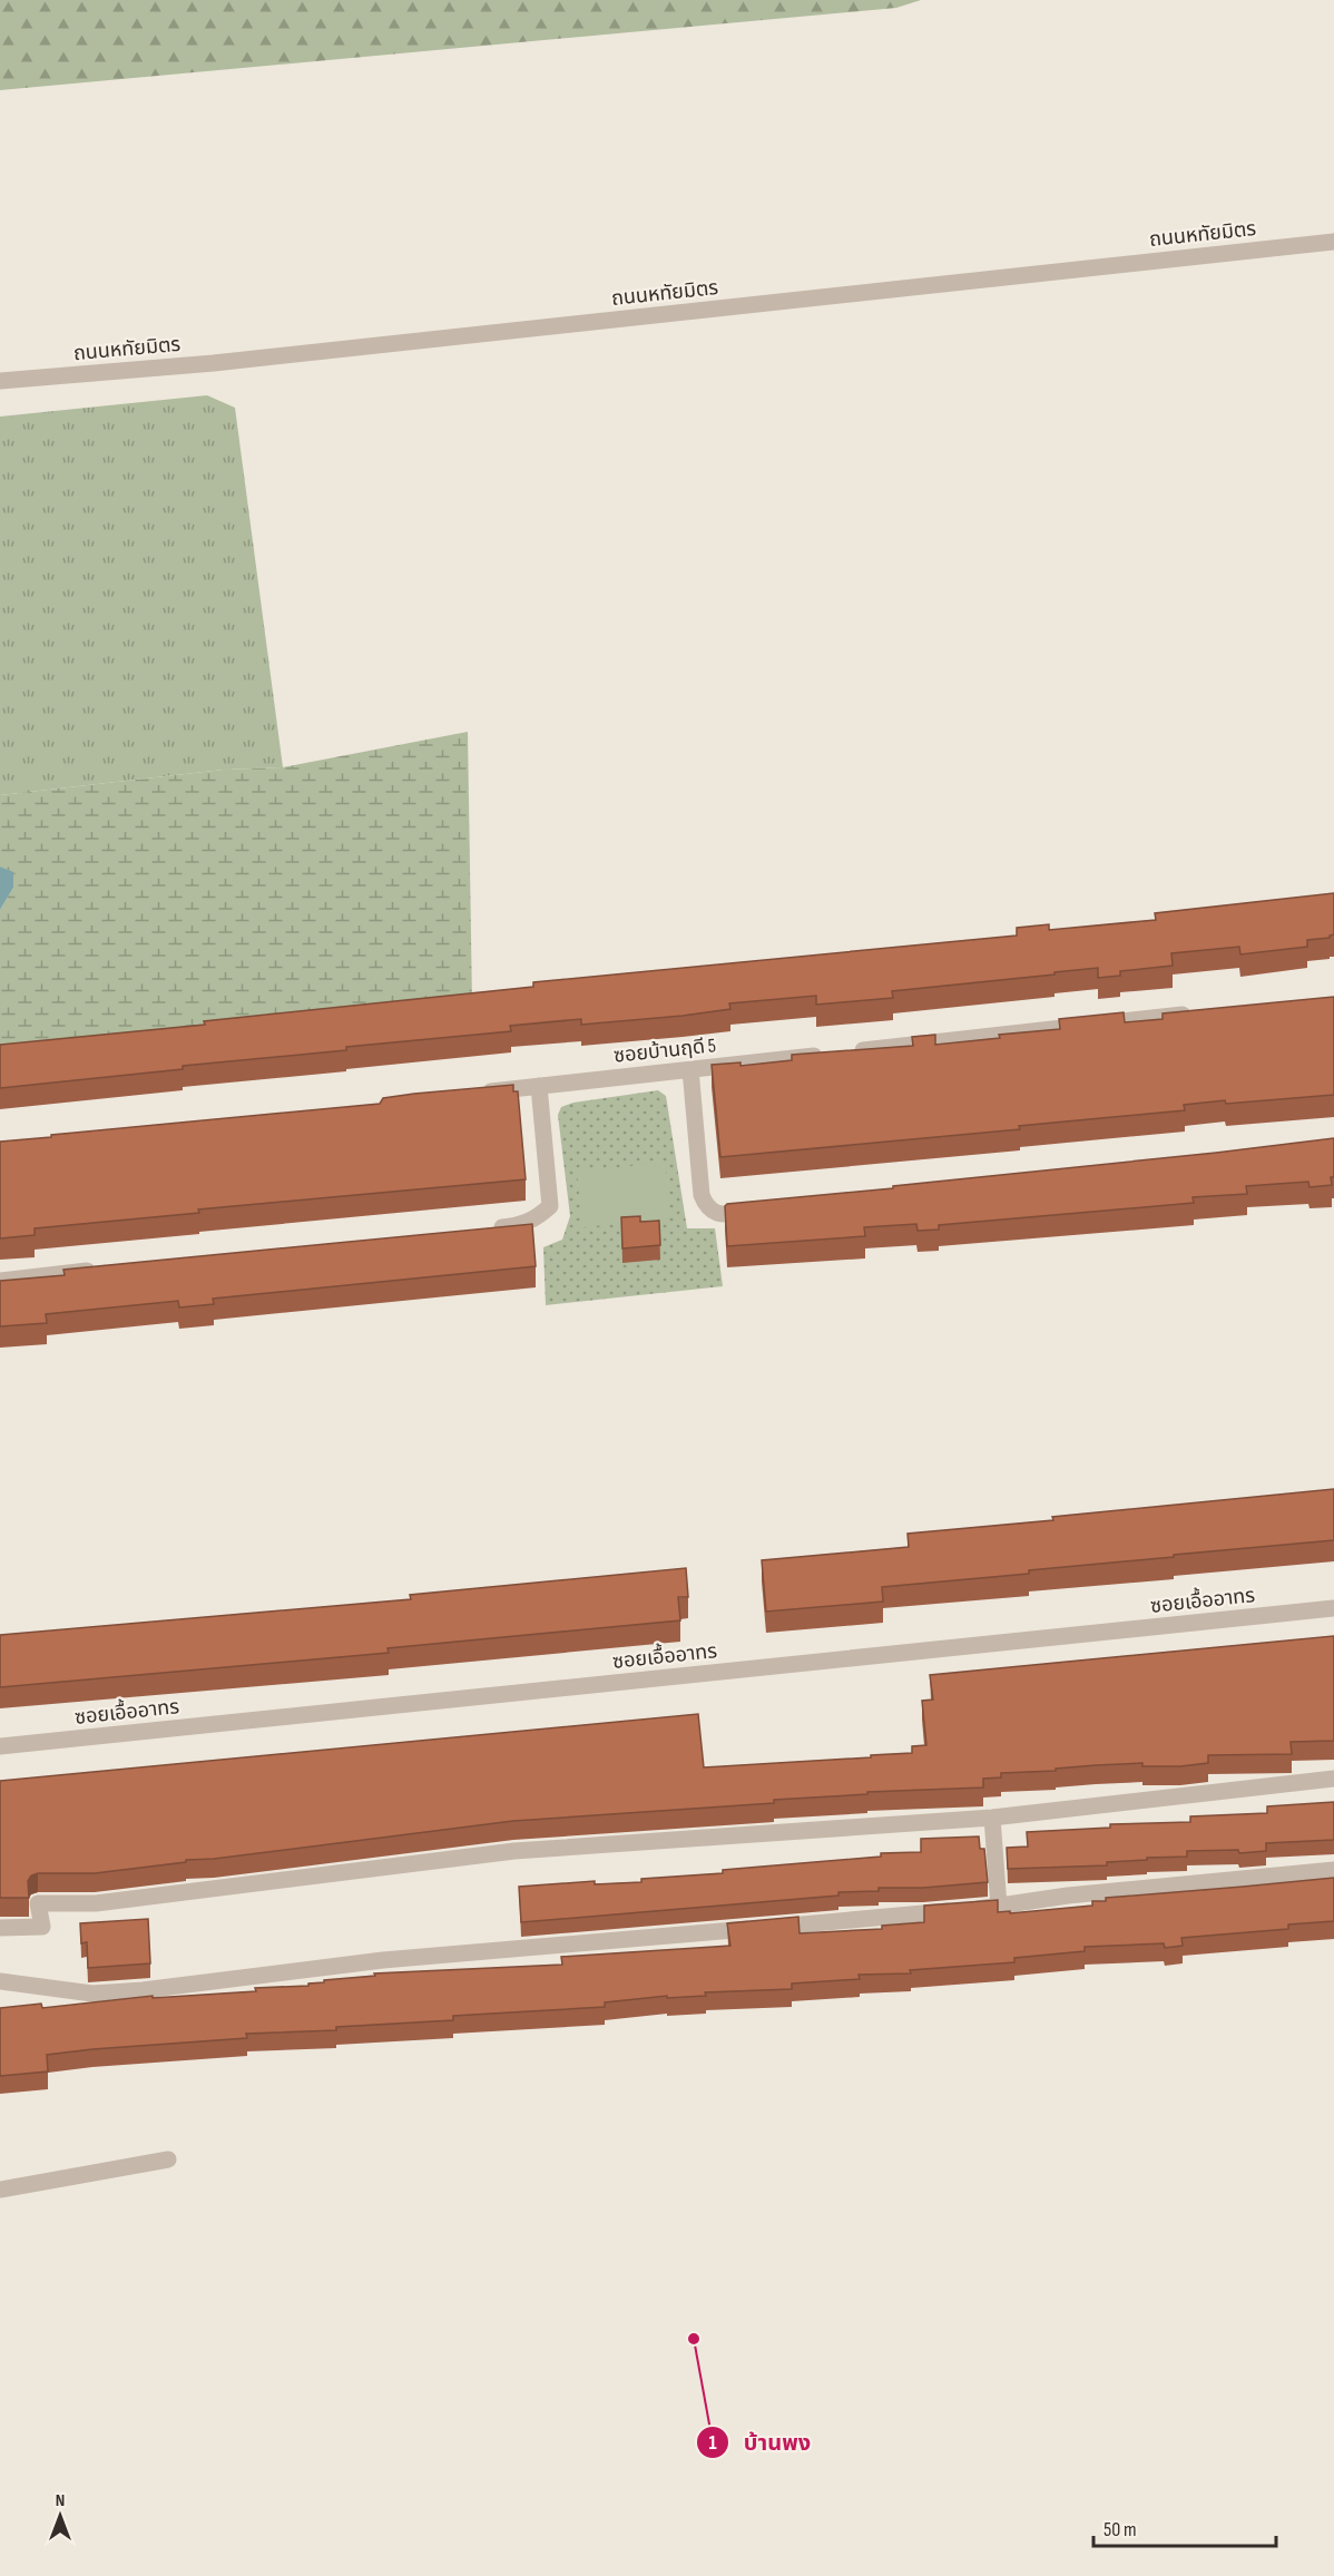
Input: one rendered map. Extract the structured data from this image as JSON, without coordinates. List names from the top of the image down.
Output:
{
  "streets": {
    "street": ["ถนนหทัยมิตร", "ซอยบ้านฤดี 5", "ซอยเอื้ออาทร"]
  },
  "places": ["บ้านพง"],
  "scale_bar": "50 m",
  "north": "top"
}
